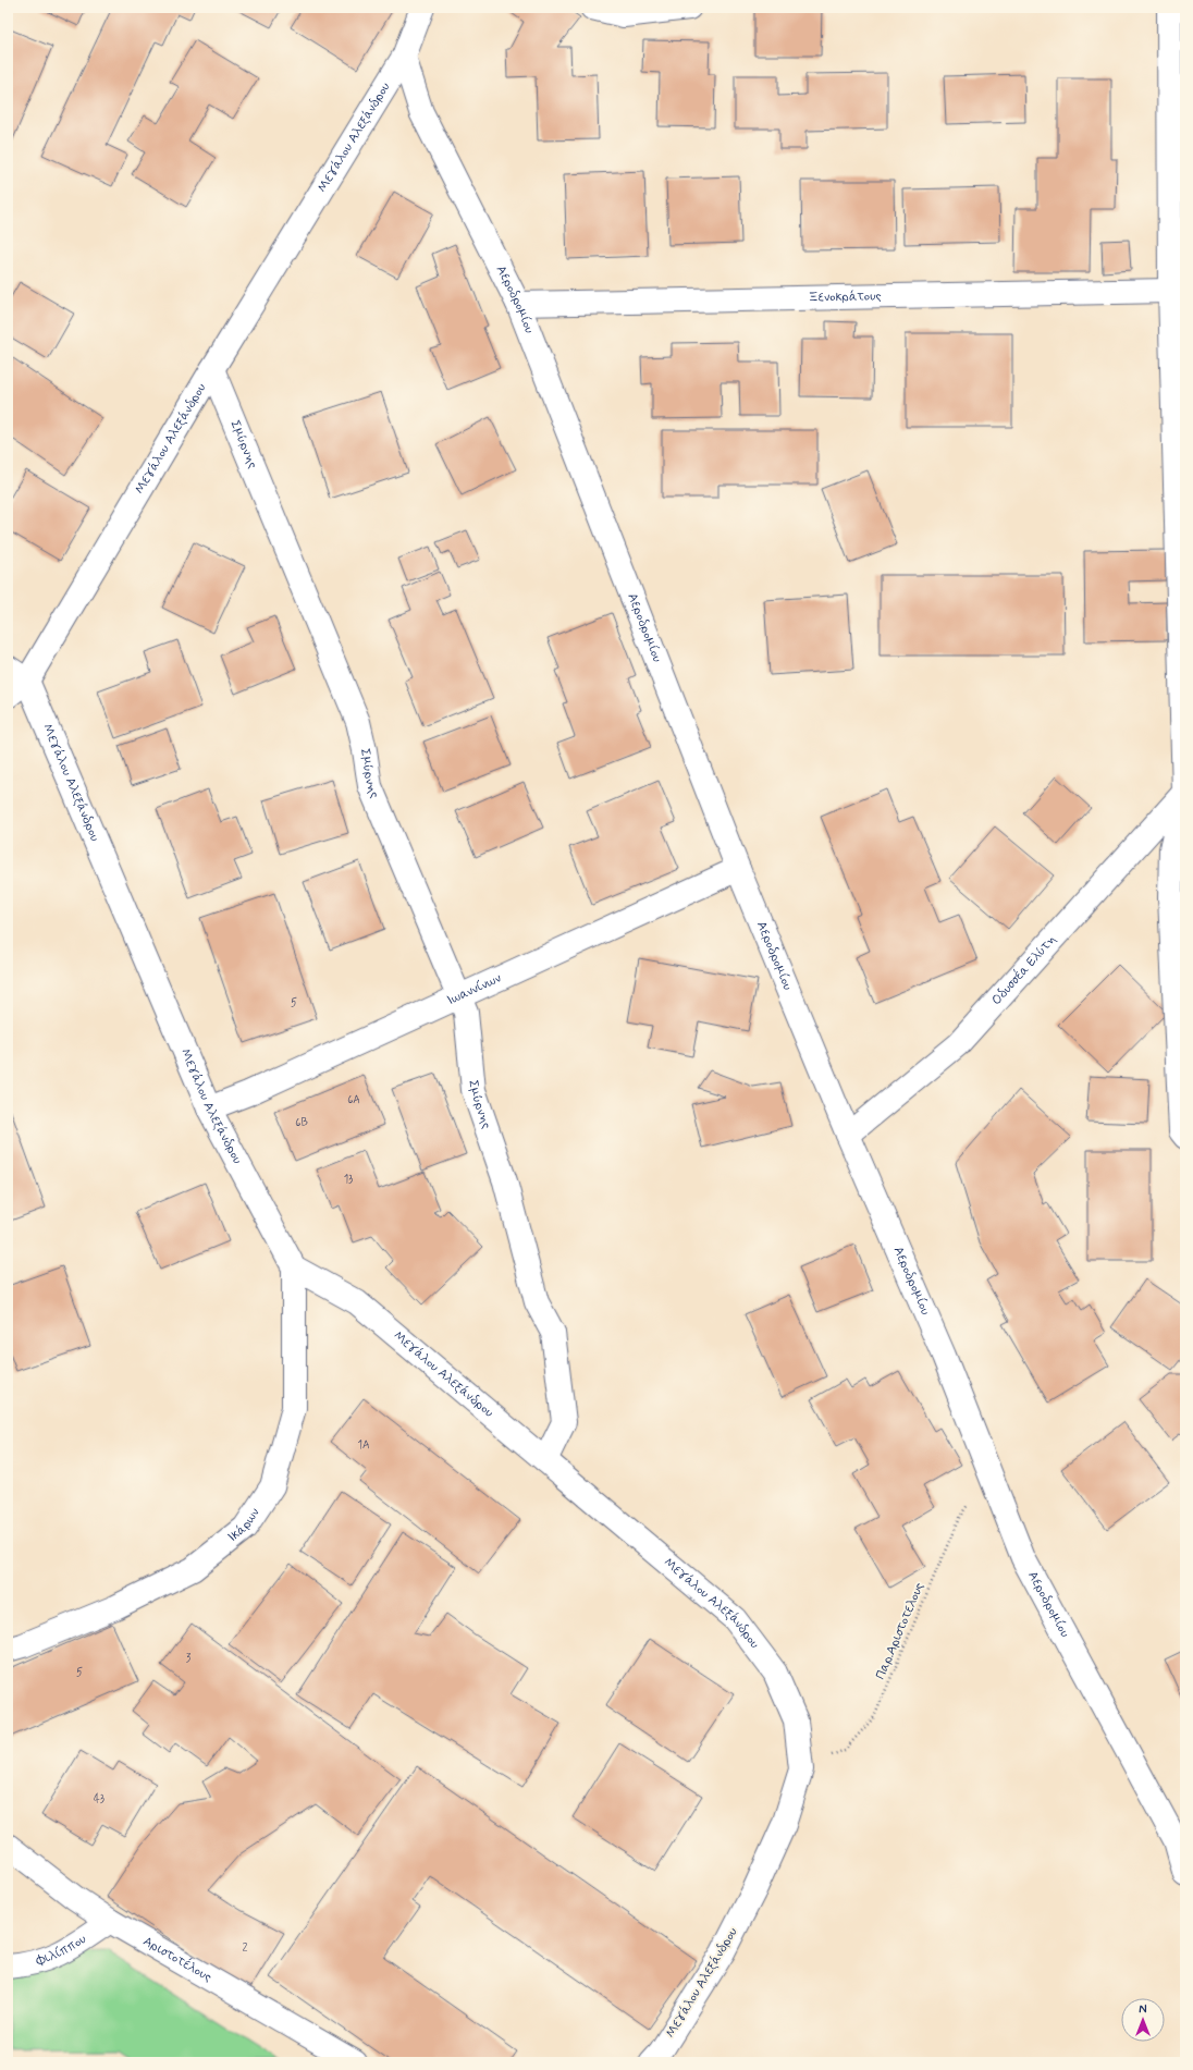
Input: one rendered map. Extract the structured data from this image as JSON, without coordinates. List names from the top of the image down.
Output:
{
  "streets": {
    "street": [
      "Μεγάλου Αλεξάνδρου",
      "Ξενοκράτους",
      "Αεροδρομίου",
      "Σμύρνης",
      "Οδυσσέα Ελύτη",
      "Ιωαννίνων",
      "Ικάρων",
      "Φιλίππου",
      "Αριστοτέλους"
    ],
    "path": ["Παρ.Αριστοτελους"]
  },
  "crossings": [
    ["Μεγάλου Αλεξάνδρου", "Αεροδρομίου"],
    ["Μεγάλου Αλεξάνδρου", "Σμύρνης"],
    ["Μεγάλου Αλεξάνδρου", "Ιωαννίνων"],
    ["Μεγάλου Αλεξάνδρου", "Ικάρων"],
    ["Μεγάλου Αλεξάνδρου", "Παρ.Αριστοτελους"],
    ["Ξενοκράτους", "Αεροδρομίου"],
    ["Αεροδρομίου", "Οδυσσέα Ελύτη"],
    ["Αεροδρομίου", "Ιωαννίνων"],
    ["Αεροδρομίου", "Παρ.Αριστοτελους"],
    ["Σμύρνης", "Ιωαννίνων"],
    ["Φιλίππου", "Αριστοτέλους"]
  ],
  "house_numbers": [
    "5",
    "6A",
    "6B",
    "13",
    "1A",
    "3",
    "5",
    "43",
    "2"
  ],
  "north": "top"
}
